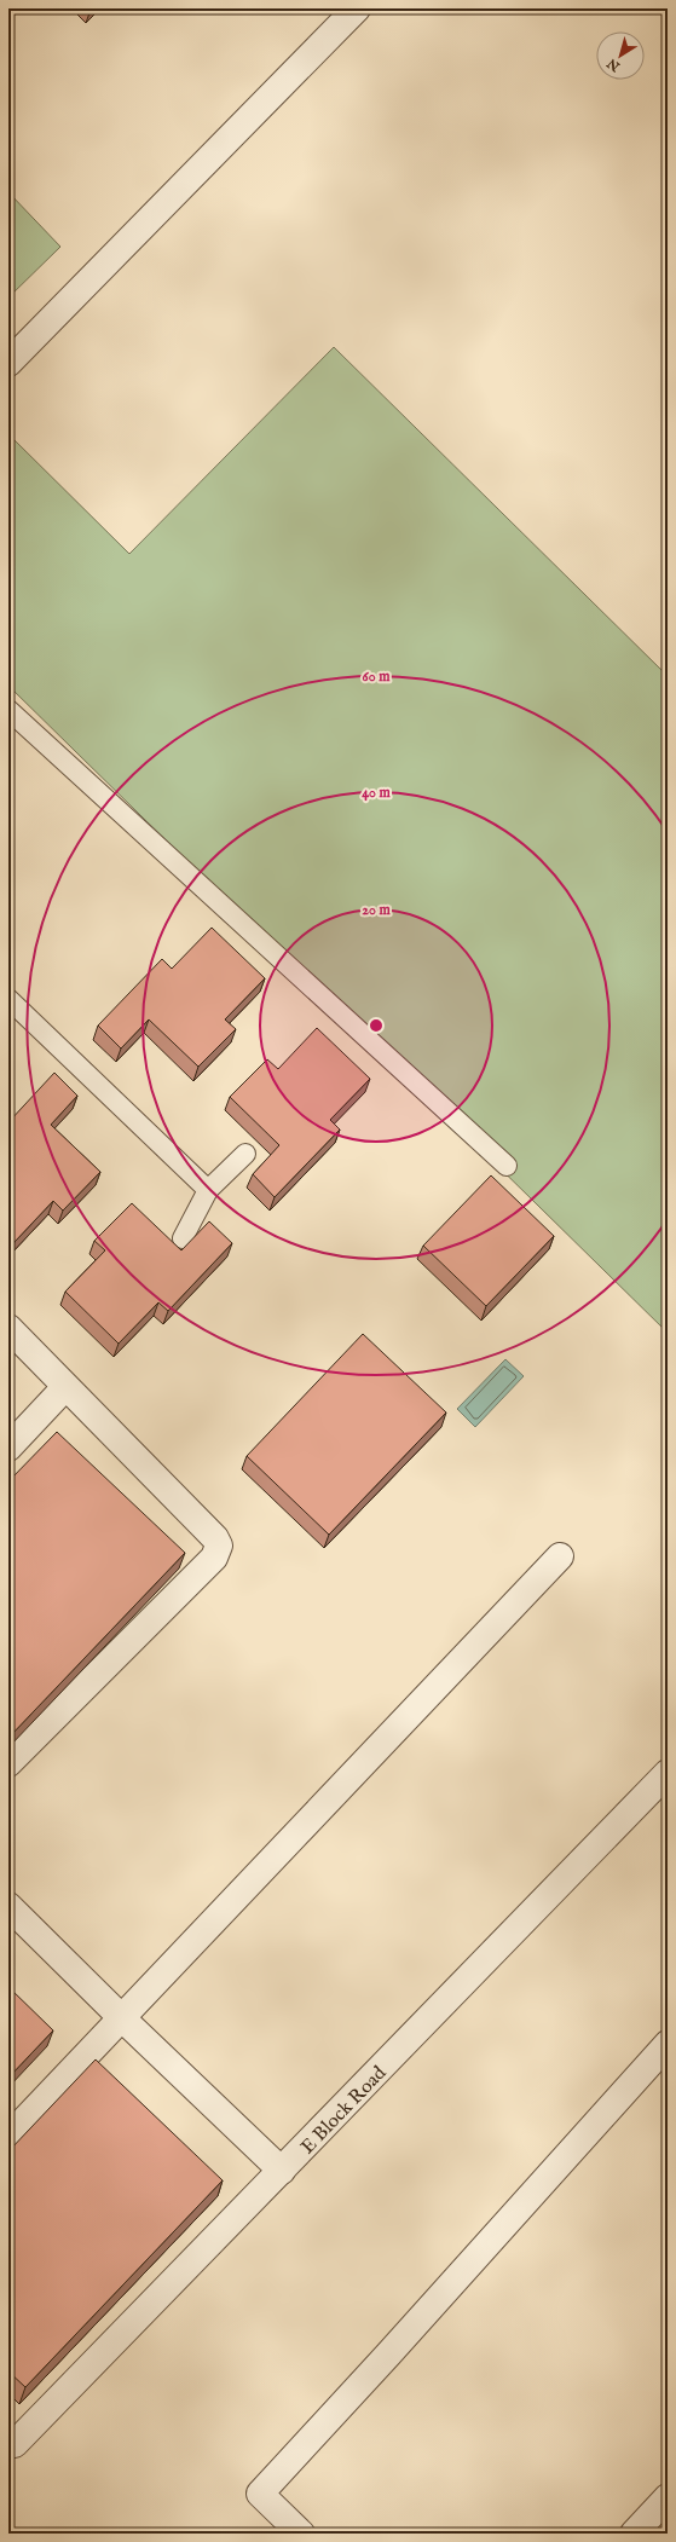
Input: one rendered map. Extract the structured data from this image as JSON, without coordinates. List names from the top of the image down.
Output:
{
  "streets": {
    "street": ["E Block Road"]
  },
  "north": "bottom left",
  "rings": ["60 m", "40 m", "20 m"]
}
